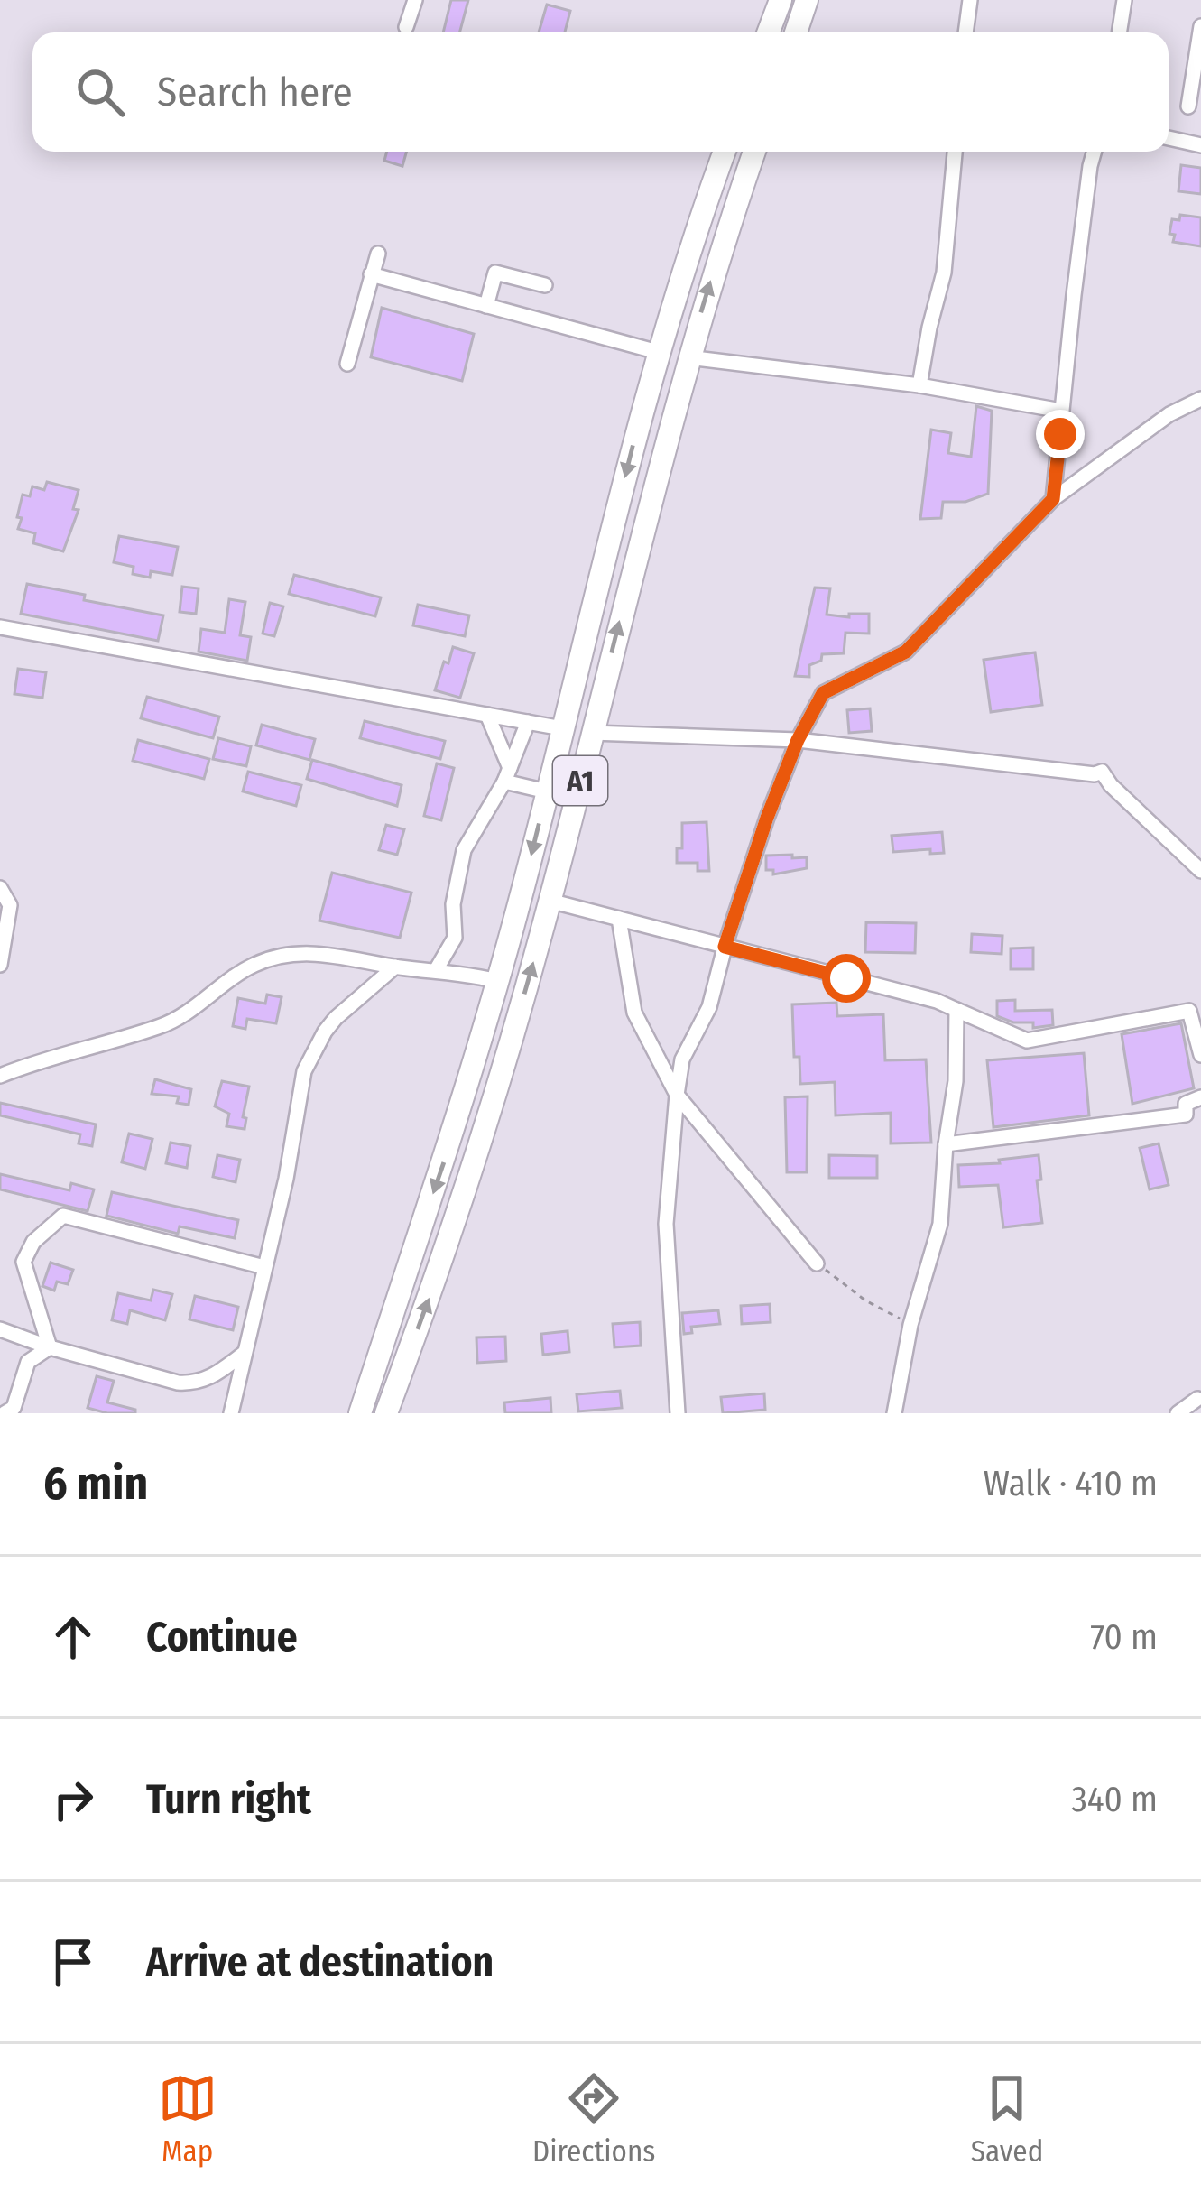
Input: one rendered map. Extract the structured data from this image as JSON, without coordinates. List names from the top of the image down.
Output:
{
  "streets": {
    "highway": ["A1"]
  },
  "page": {
    "search": "Search here",
    "heading": ["6 min", "Walk · 410 m"],
    "list": [
      ["Continue", "70 m"],
      ["Turn right", "340 m"],
      "Arrive at destination"
    ],
    "nav": ["Map", "Directions", "Saved"]
  }
}
